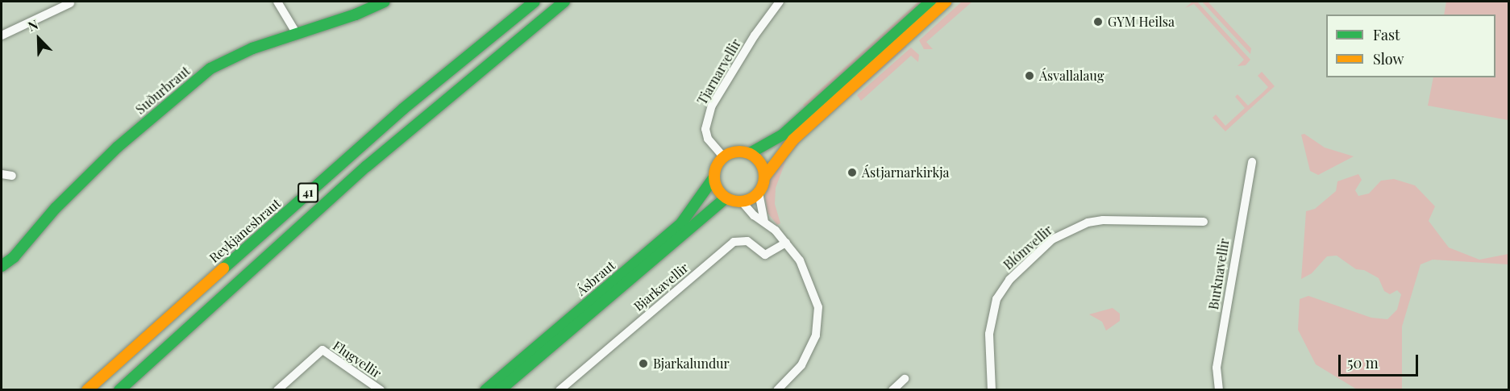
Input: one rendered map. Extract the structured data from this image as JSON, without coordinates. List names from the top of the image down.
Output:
{
  "streets": {
    "main road": [
      "Suðurbraut",
      "41",
      "Reykjanesbraut",
      "Ásbraut"
    ],
    "street": [
      "Tjarnarvellir",
      "Blómvellir",
      "Burknavellir",
      "Bjarkavellir",
      "Flugvellir"
    ]
  },
  "crossings": [
    ["Tjarnarvellir", "Ásbraut"]
  ],
  "places": [
    "GYM Heilsa",
    "Ásvallalaug",
    "Ástjarnarkirkja",
    "Bjarkalundur"
  ],
  "legend": ["Fast", "Slow"],
  "scale_bar": "50 m",
  "north": "top left"
}
